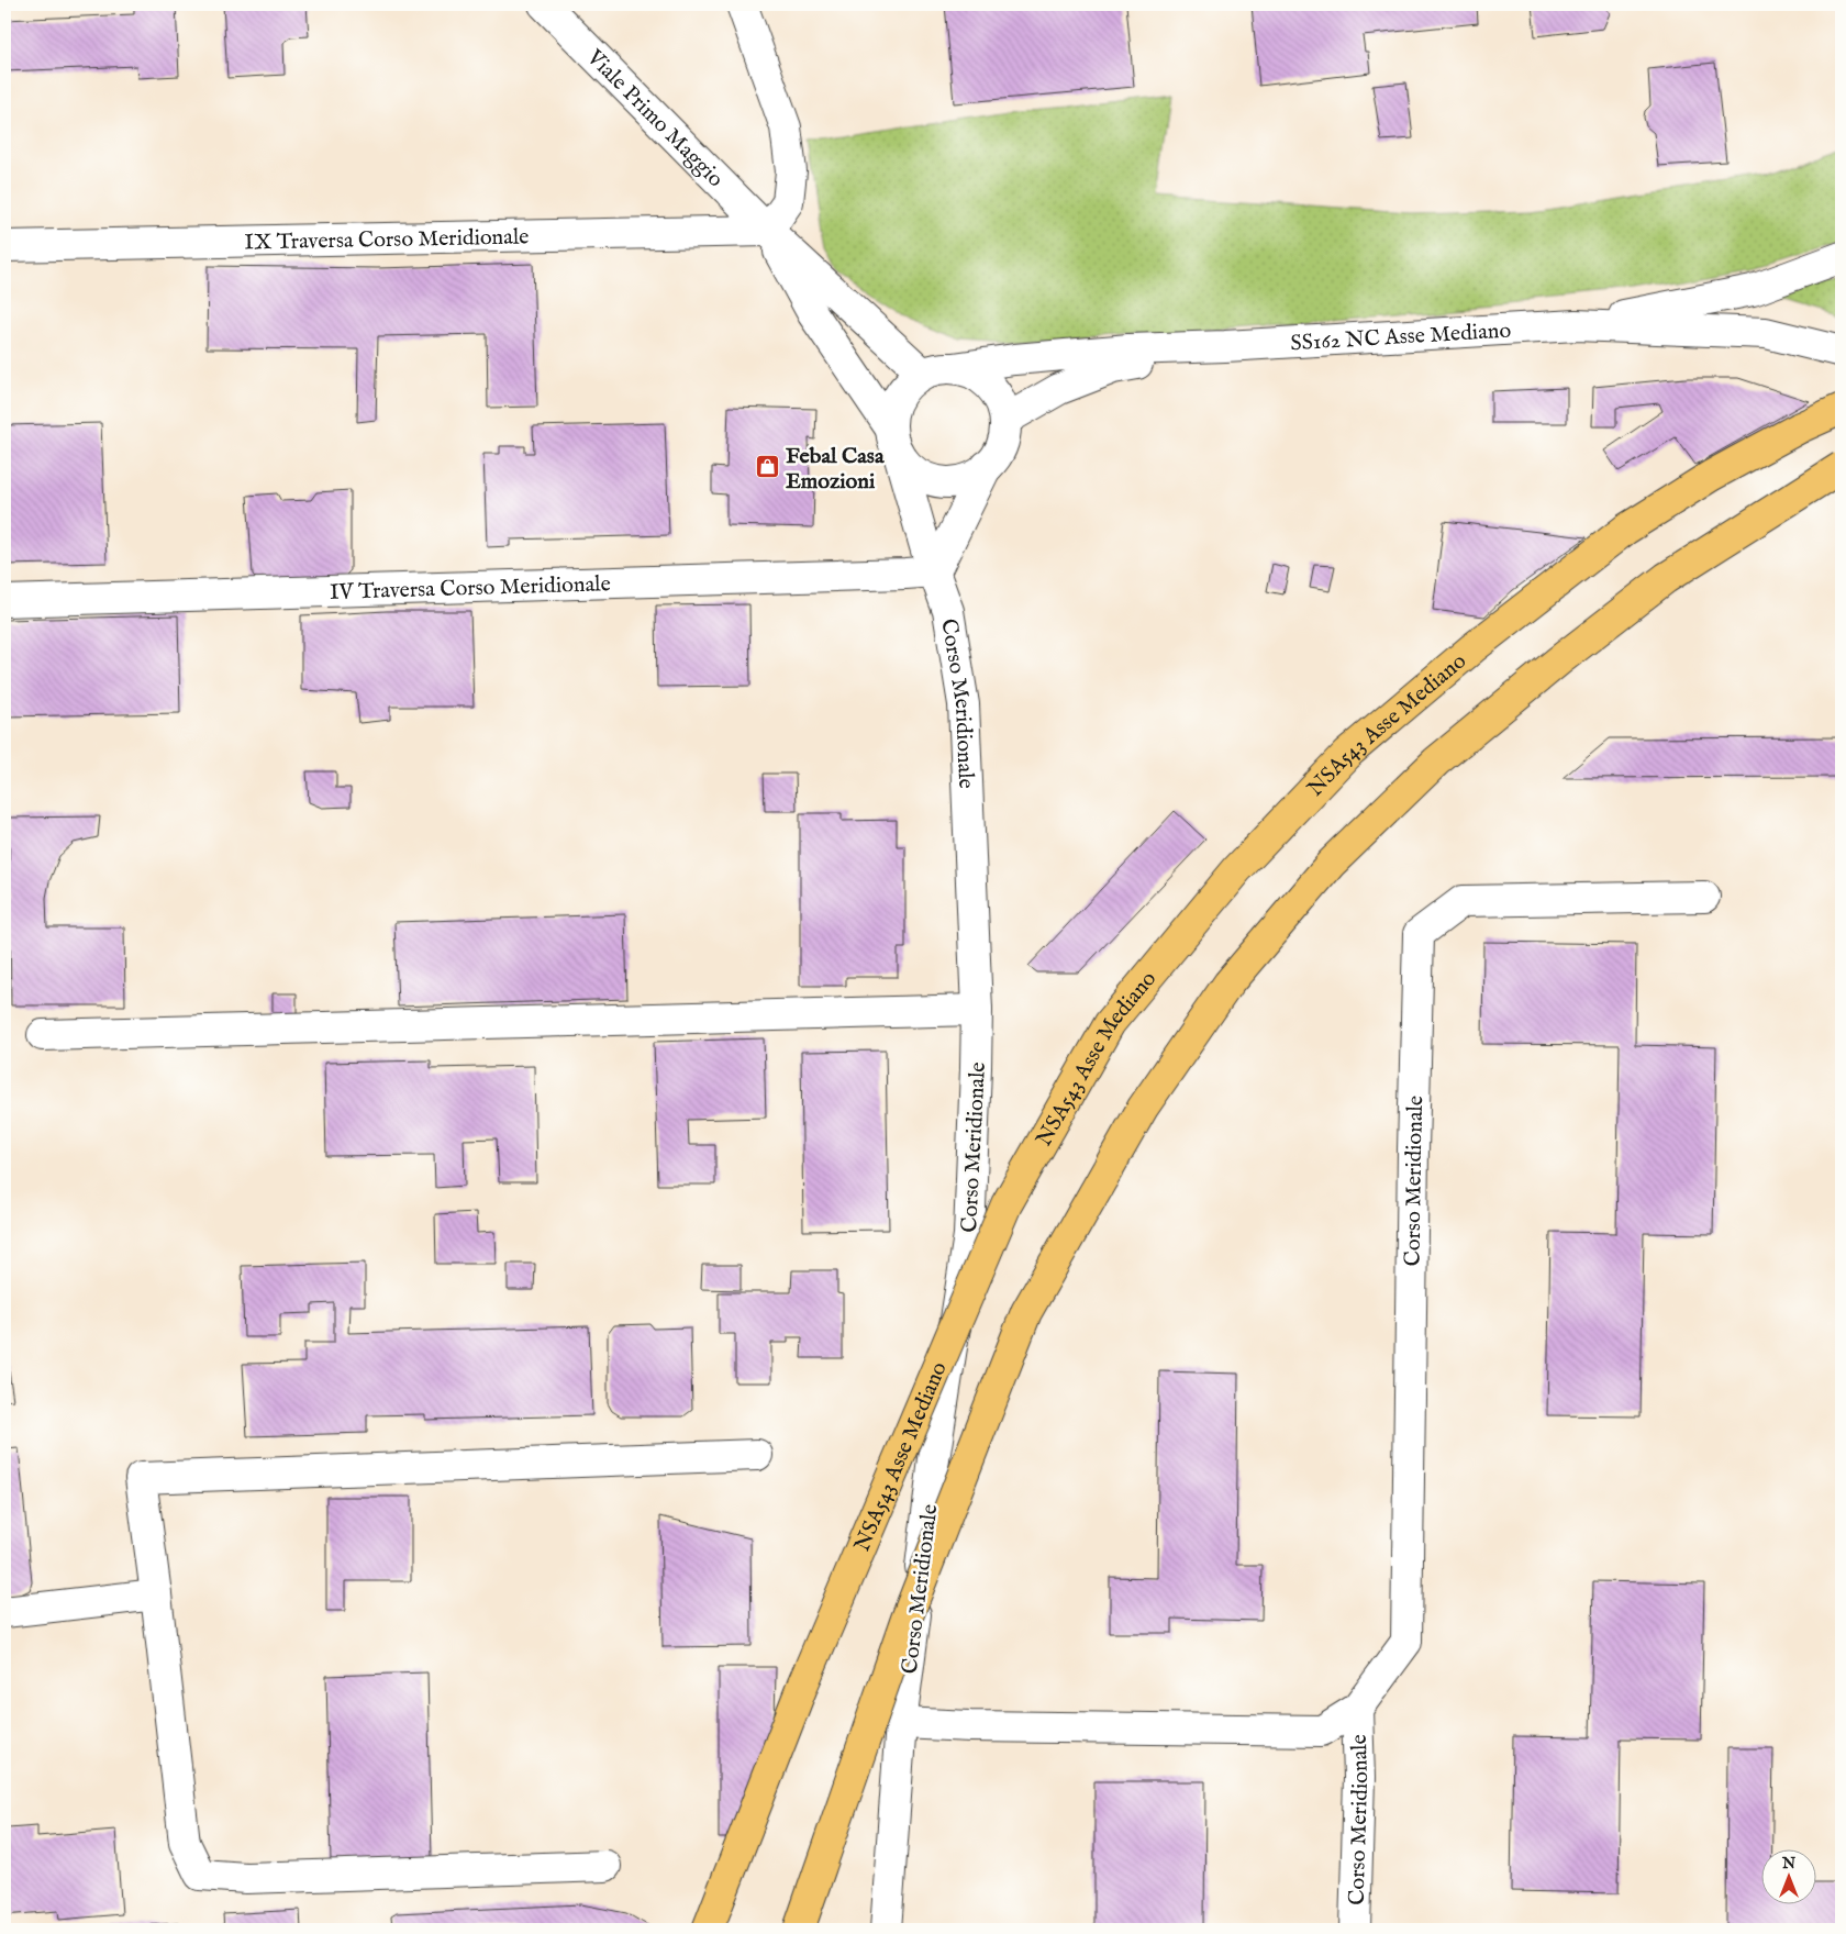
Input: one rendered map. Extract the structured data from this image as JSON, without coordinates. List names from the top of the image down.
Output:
{
  "streets": {
    "highway": ["NSA543 Asse Mediano"],
    "street": [
      "Viale Primo Maggio",
      "IX Traversa Corso Meridionale",
      "SS162 NC Asse Mediano",
      "IV Traversa Corso Meridionale",
      "Corso Meridionale"
    ]
  },
  "crossings": [
    ["Viale Primo Maggio", "IX Traversa Corso Meridionale"],
    ["Viale Primo Maggio", "SS162 NC Asse Mediano"],
    ["Viale Primo Maggio", "Corso Meridionale"],
    ["SS162 NC Asse Mediano", "Corso Meridionale"],
    ["IV Traversa Corso Meridionale", "Corso Meridionale"]
  ],
  "places": {
    "shop": ["Febal Casa Emozioni"]
  },
  "north": "top"
}
